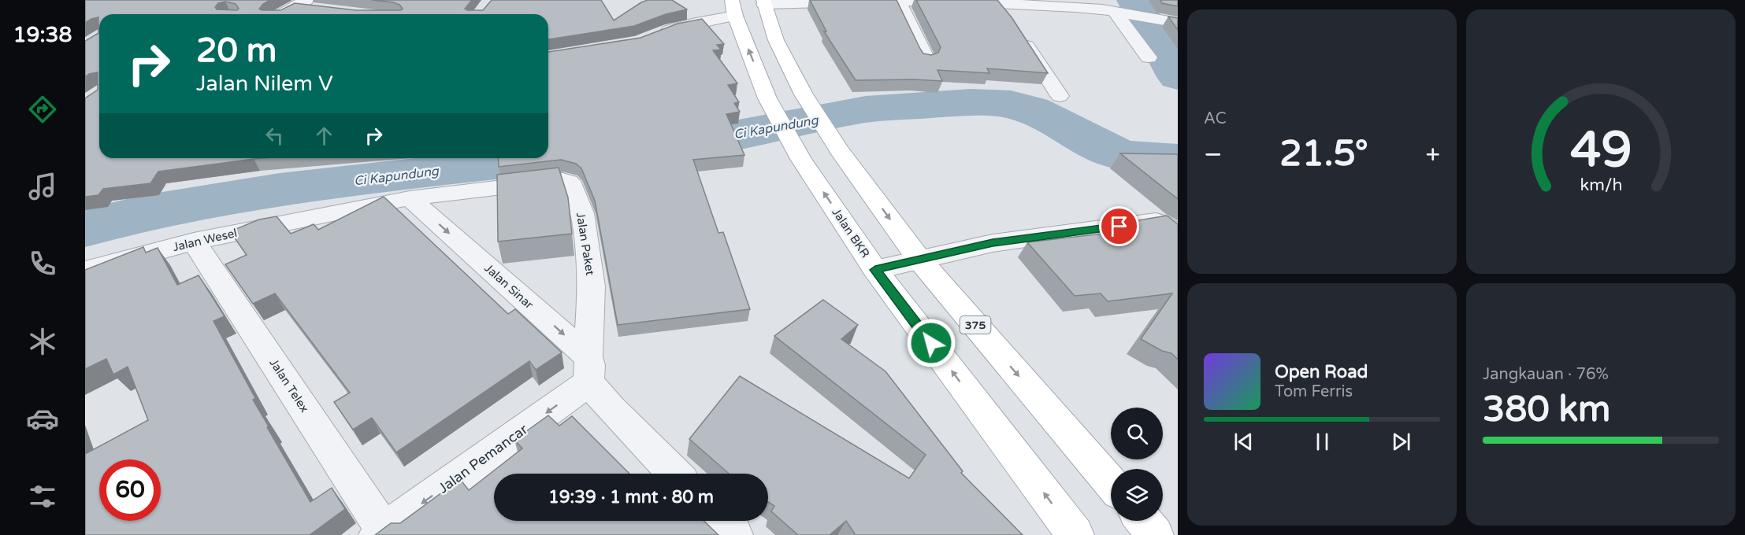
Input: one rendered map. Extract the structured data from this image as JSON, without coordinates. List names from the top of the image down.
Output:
{
  "streets": {
    "main road": ["Jalan BKR", "375"],
    "street": [
      "Jalan Wesel",
      "Jalan Paket",
      "Jalan Sinar",
      "Jalan Telex",
      "Jalan Pemancar"
    ]
  },
  "crossings": [
    ["Jalan Wesel", "Jalan Paket"],
    ["Jalan Wesel", "Jalan Sinar"],
    ["Jalan Wesel", "Jalan Telex"],
    ["Jalan Paket", "Jalan Sinar"],
    ["Jalan Paket", "Jalan Pemancar"],
    ["Jalan Sinar", "Jalan Pemancar"],
    ["Jalan Telex", "Jalan Pemancar"]
  ],
  "one_way": ["Jalan Sinar", "Jalan Pemancar"],
  "water": ["Ci Kapundung"],
  "page": {
    "tabs": "19:38",
    "tile": [
      "AC",
      ["Jangkauan · 76%", "380 km"]
    ],
    "turn": ["20 m", "Jalan Nilem V"],
    "heat": ["−", "21.5°", "+"],
    "song": ["Open Road", "Tom Ferris"],
    "limit": "60",
    "trip": "19:39 · 1 mnt · 80 m",
    "gauge": ["49", "km/h"]
  }
}
